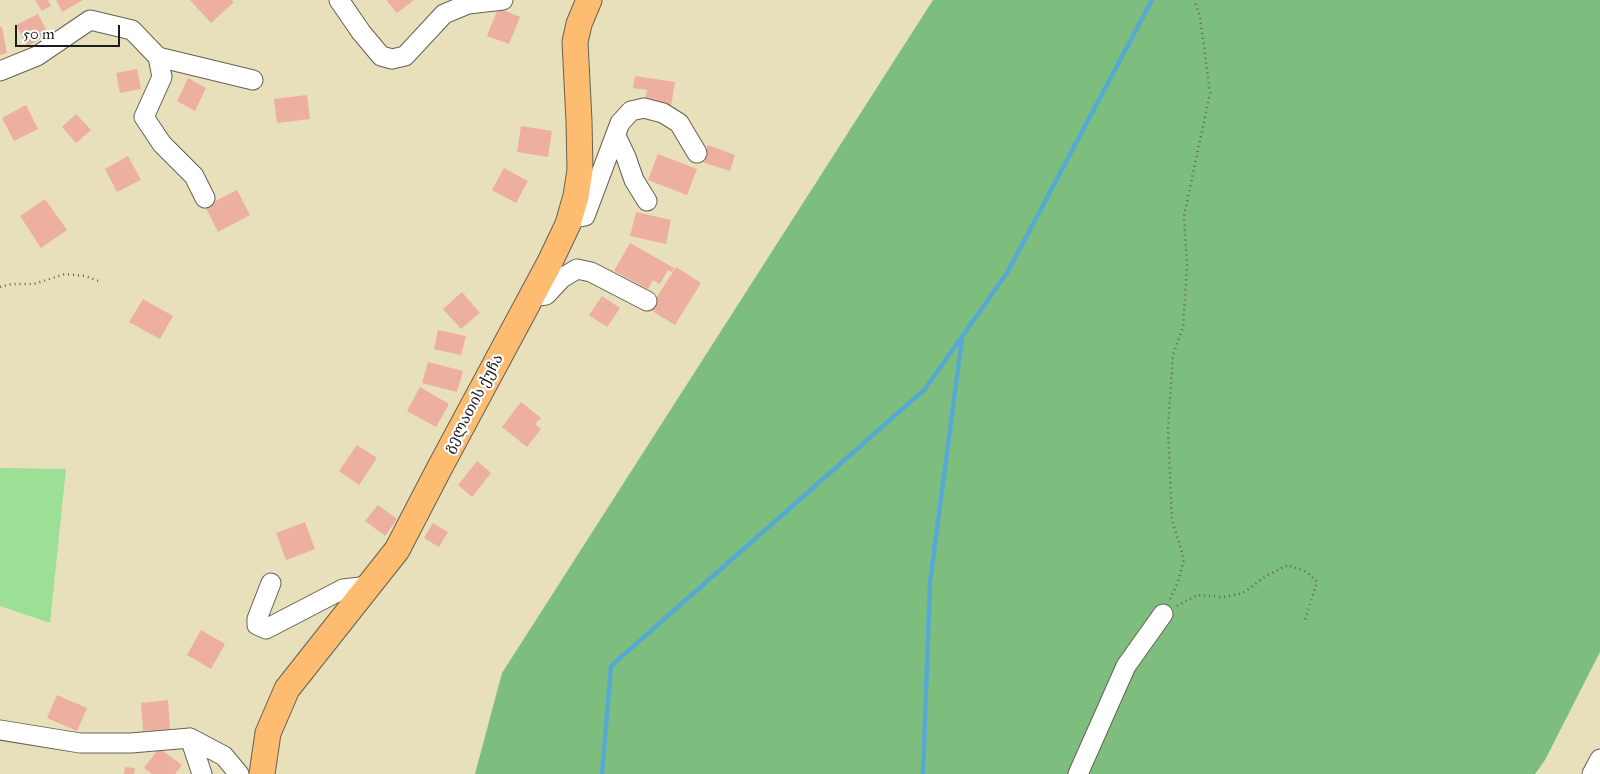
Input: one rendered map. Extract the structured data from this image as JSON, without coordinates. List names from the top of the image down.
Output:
{
  "streets": {
    "main road": ["გელათის ქუჩა"]
  },
  "scale_bar": "50 m"
}
